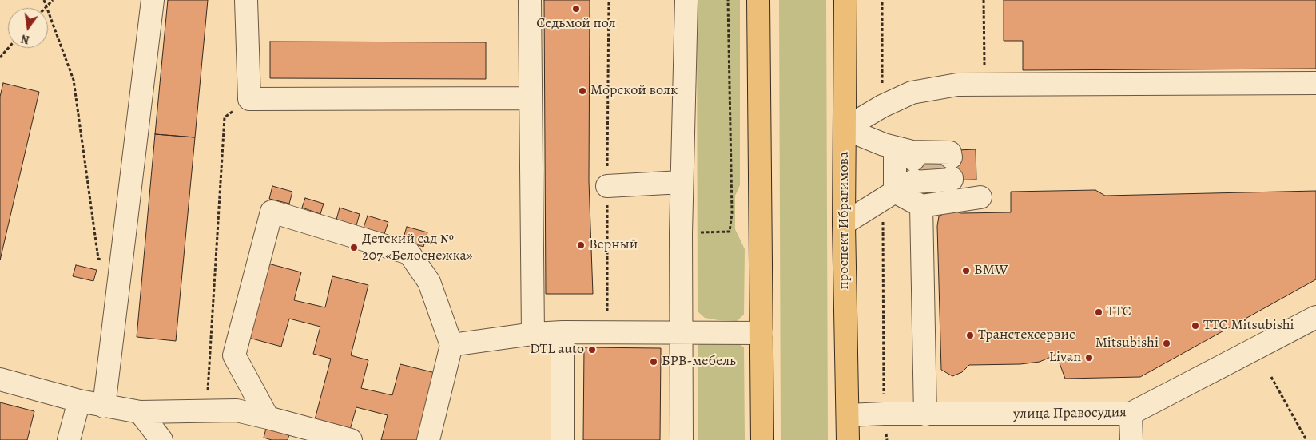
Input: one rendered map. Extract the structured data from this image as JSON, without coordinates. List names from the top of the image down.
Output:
{
  "streets": {
    "main road": ["проспект Ибрагимова"],
    "street": ["улица Правосудия"]
  },
  "crossings": [
    ["проспект Ибрагимова", "улица Правосудия"]
  ],
  "places": [
    "Седьмой пол",
    "Морской волк",
    "Верный",
    "Детский сад № 207 «Белоснежка»",
    "BMW",
    "ТТС",
    "ТТС Mitsubishi",
    "Транстехсервис",
    "Mitsubishi",
    "DTL auto",
    "Livan",
    "БРВ-мебель"
  ],
  "north": "bottom"
}
